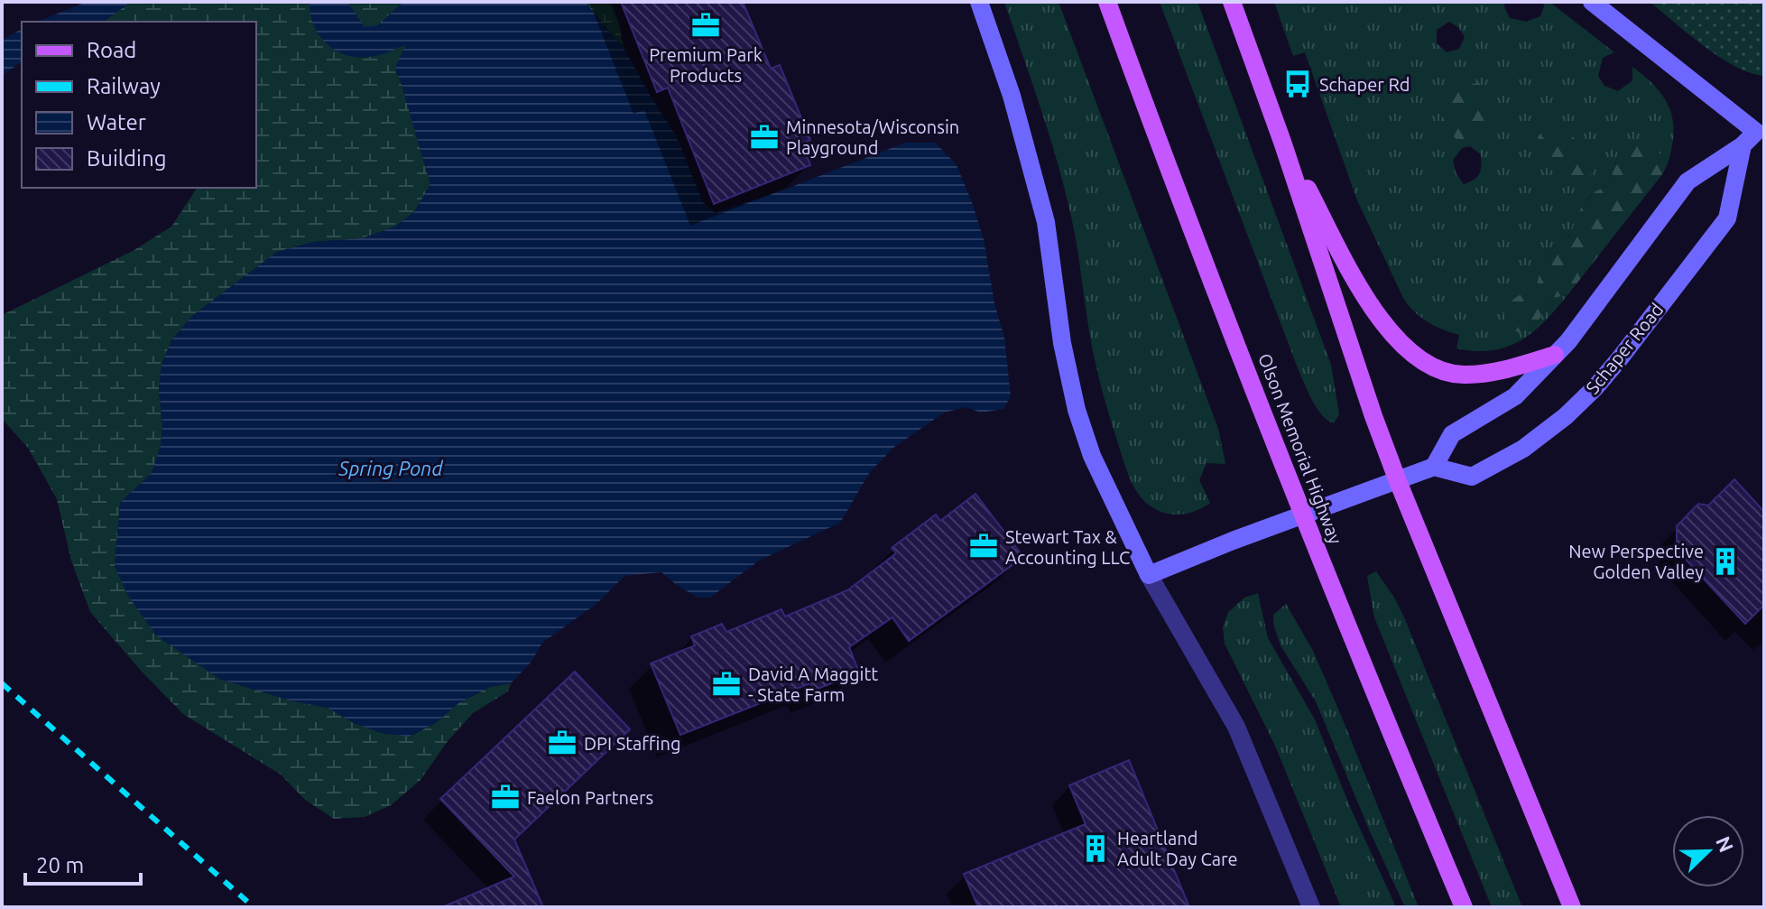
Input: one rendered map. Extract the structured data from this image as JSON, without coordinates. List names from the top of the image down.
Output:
{
  "streets": {
    "main road": ["Olson Memorial Highway"],
    "street": ["Schaper Road"]
  },
  "water": ["Spring Pond"],
  "places": {
    "office": [
      "Premium Park Products",
      "Minnesota/Wisconsin Playground",
      "Stewart Tax & Accounting LLC",
      "David A Maggitt - State Farm",
      "DPI Staffing",
      "Faelon Partners"
    ],
    "bus stop": ["Schaper Rd"],
    "building": ["New Perspective Golden Valley", "Heartland Adult Day Care"]
  },
  "legend": [
    "Road",
    "Railway",
    "Water",
    "Building"
  ],
  "scale_bar": "20 m",
  "north": "top right"
}
